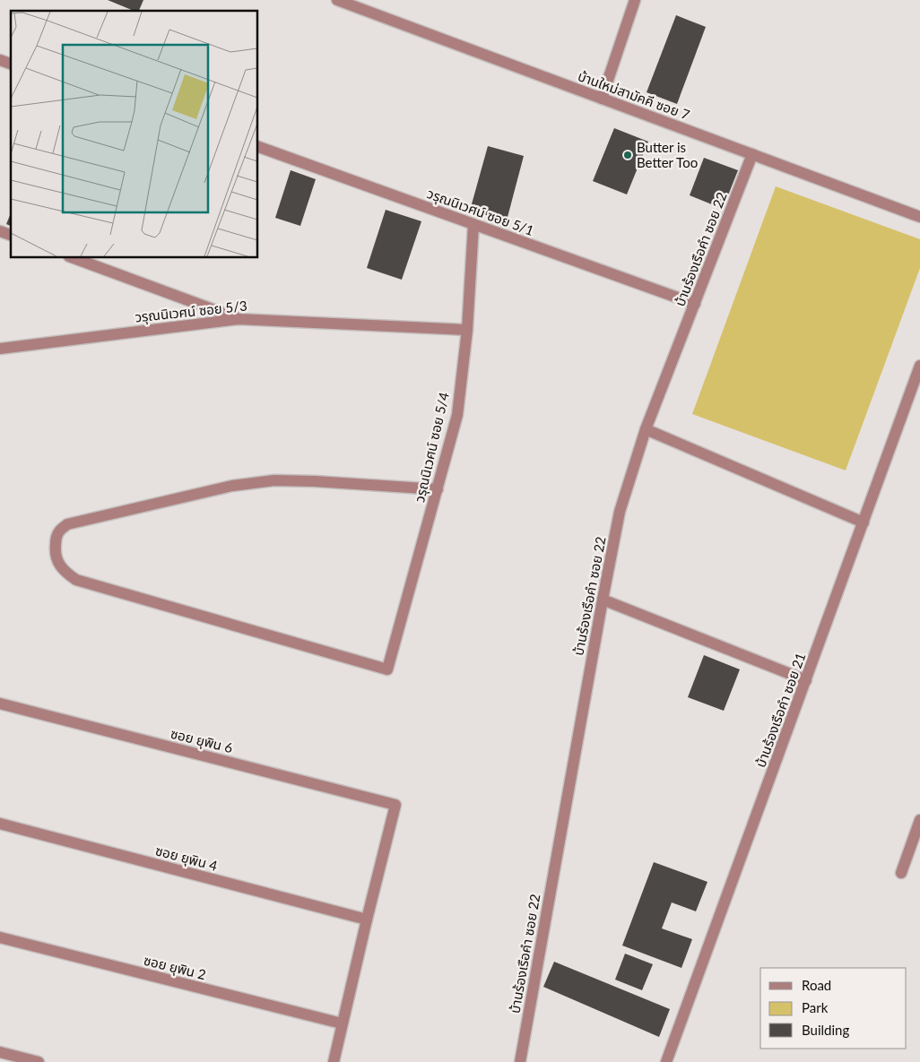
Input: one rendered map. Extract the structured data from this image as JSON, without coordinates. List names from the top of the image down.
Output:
{
  "streets": {
    "street": [
      "บ้านใหม่สามัคคี ซอย 7",
      "วรุณนิเวศน์ ซอย 5/1",
      "บ้านร้องเรือคำ ซอย 22",
      "วรุณนิเวศน์ ซอย 5/3",
      "วรุณนิเวศน์ ซอย 5/4",
      "บ้านร้องเรือคำ ซอย 21",
      "ซอย ยุพิน 6",
      "ซอย ยุพิน 4",
      "ซอย ยุพิน 2"
    ]
  },
  "crossings": [
    ["บ้านใหม่สามัคคี ซอย 7", "บ้านร้องเรือคำ ซอย 22"],
    ["วรุณนิเวศน์ ซอย 5/1", "บ้านร้องเรือคำ ซอย 22"],
    ["วรุณนิเวศน์ ซอย 5/1", "วรุณนิเวศน์ ซอย 5/4"],
    ["วรุณนิเวศน์ ซอย 5/3", "วรุณนิเวศน์ ซอย 5/4"],
    ["ซอย ยุพิน 6", "ซอย ยุพิน 4"]
  ],
  "places": ["Butter is Better Too"],
  "legend": ["Road", "Park", "Building"]
}
